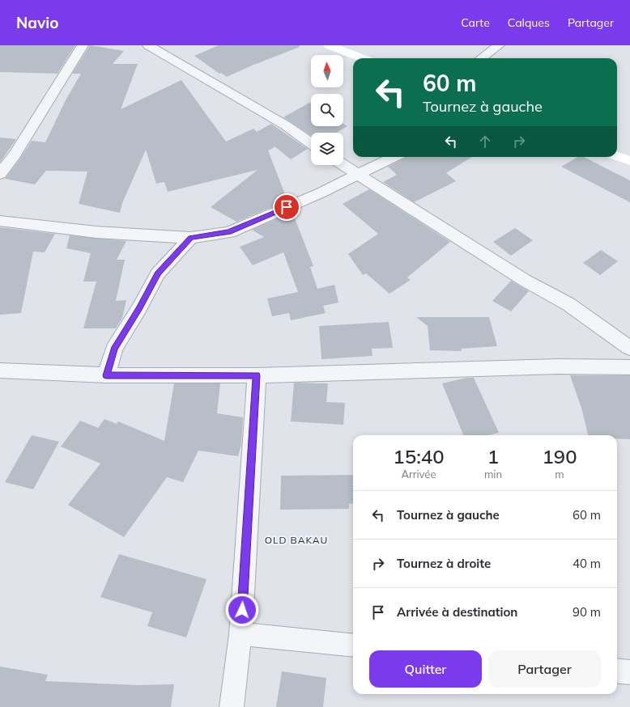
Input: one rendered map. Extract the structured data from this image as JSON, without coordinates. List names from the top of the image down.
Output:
{
  "districts": ["OLD BAKAU"],
  "north": "top",
  "page": {
    "header": "Navio",
    "nav": ["Carte", "Calques", "Partager"],
    "turn": ["60 m", "Tournez à gauche"],
    "eta": [
      "15:40",
      "Arrivée",
      "1",
      "min",
      "190",
      "m"
    ],
    "list": [
      {
        "name": "Tournez à gauche",
        "value": "60 m"
      },
      {
        "name": "Tournez à droite",
        "value": "40 m"
      },
      {
        "name": "Arrivée à destination",
        "value": "90 m"
      }
    ],
    "buttons": ["Quitter", "Partager"]
  }
}
